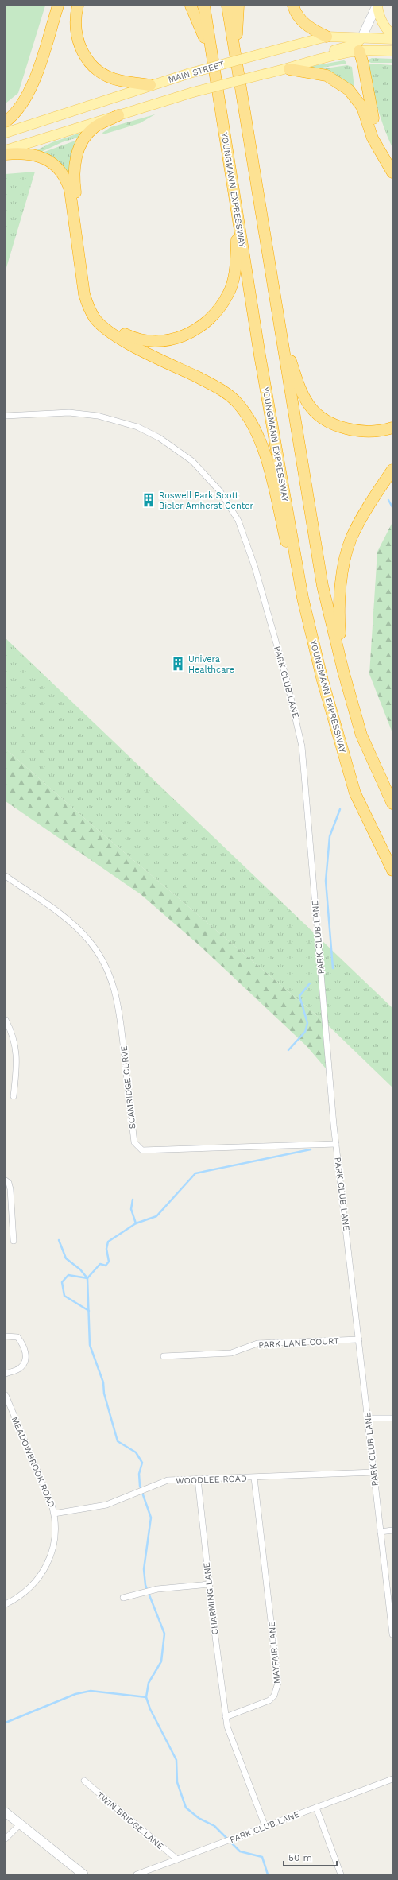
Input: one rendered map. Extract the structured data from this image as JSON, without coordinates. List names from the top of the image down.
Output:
{
  "streets": {
    "highway": ["YOUNGMANN EXPRESSWAY"],
    "main road": ["MAIN STREET"],
    "street": [
      "PARK CLUB LANE",
      "SCAMRIDGE CURVE",
      "PARK LANE COURT",
      "MEADOWBROOK ROAD",
      "WOODLEE ROAD",
      "CHARMING LANE",
      "MAYFAIR LANE",
      "TWIN BRIDGE LANE"
    ]
  },
  "crossings": [
    ["PARK CLUB LANE", "SCAMRIDGE CURVE"],
    ["PARK CLUB LANE", "PARK LANE COURT"],
    ["PARK CLUB LANE", "WOODLEE ROAD"],
    ["PARK CLUB LANE", "TWIN BRIDGE LANE"],
    ["MEADOWBROOK ROAD", "WOODLEE ROAD"],
    ["WOODLEE ROAD", "CHARMING LANE"],
    ["WOODLEE ROAD", "MAYFAIR LANE"],
    ["CHARMING LANE", "MAYFAIR LANE"]
  ],
  "places": {
    "building": ["Roswell Park Scott Bieler Amherst Center", "Univera Healthcare"]
  },
  "scale_bar": "50 m"
}
